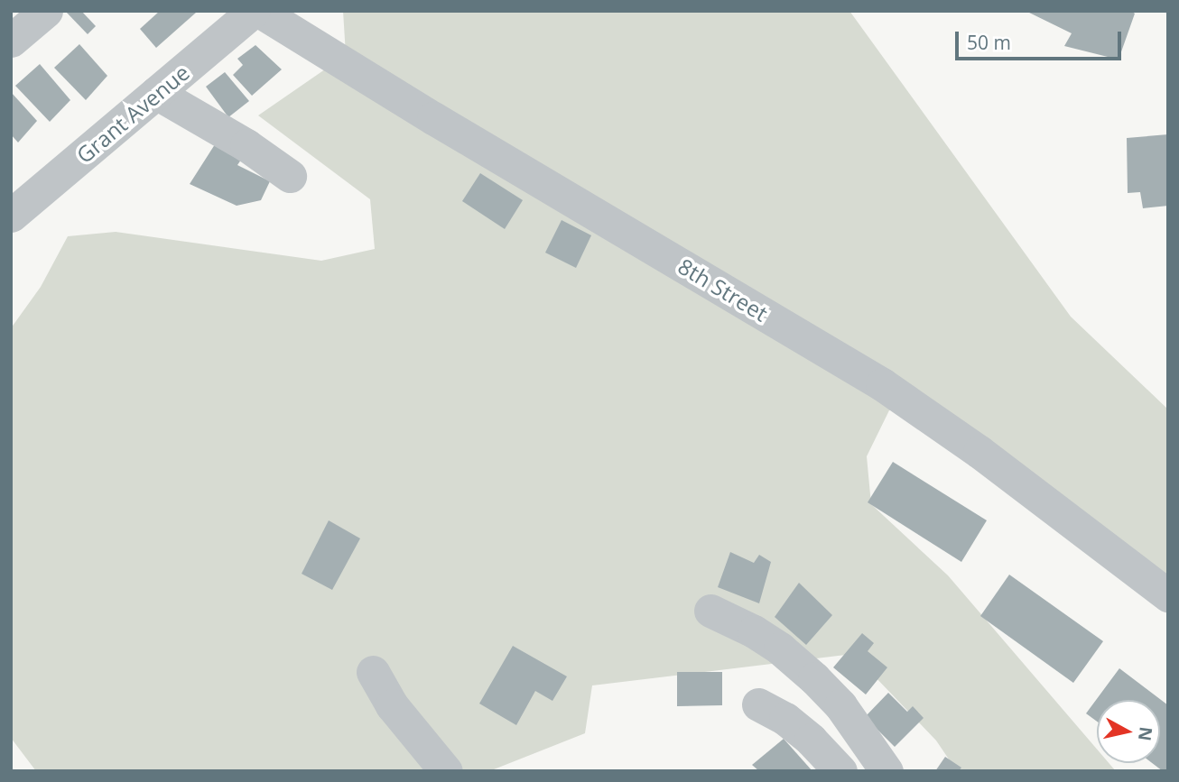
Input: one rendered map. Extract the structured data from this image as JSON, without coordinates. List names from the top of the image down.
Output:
{
  "streets": {
    "street": ["Grant Avenue", "8th Street"]
  },
  "scale_bar": "50 m",
  "north": "right"
}
